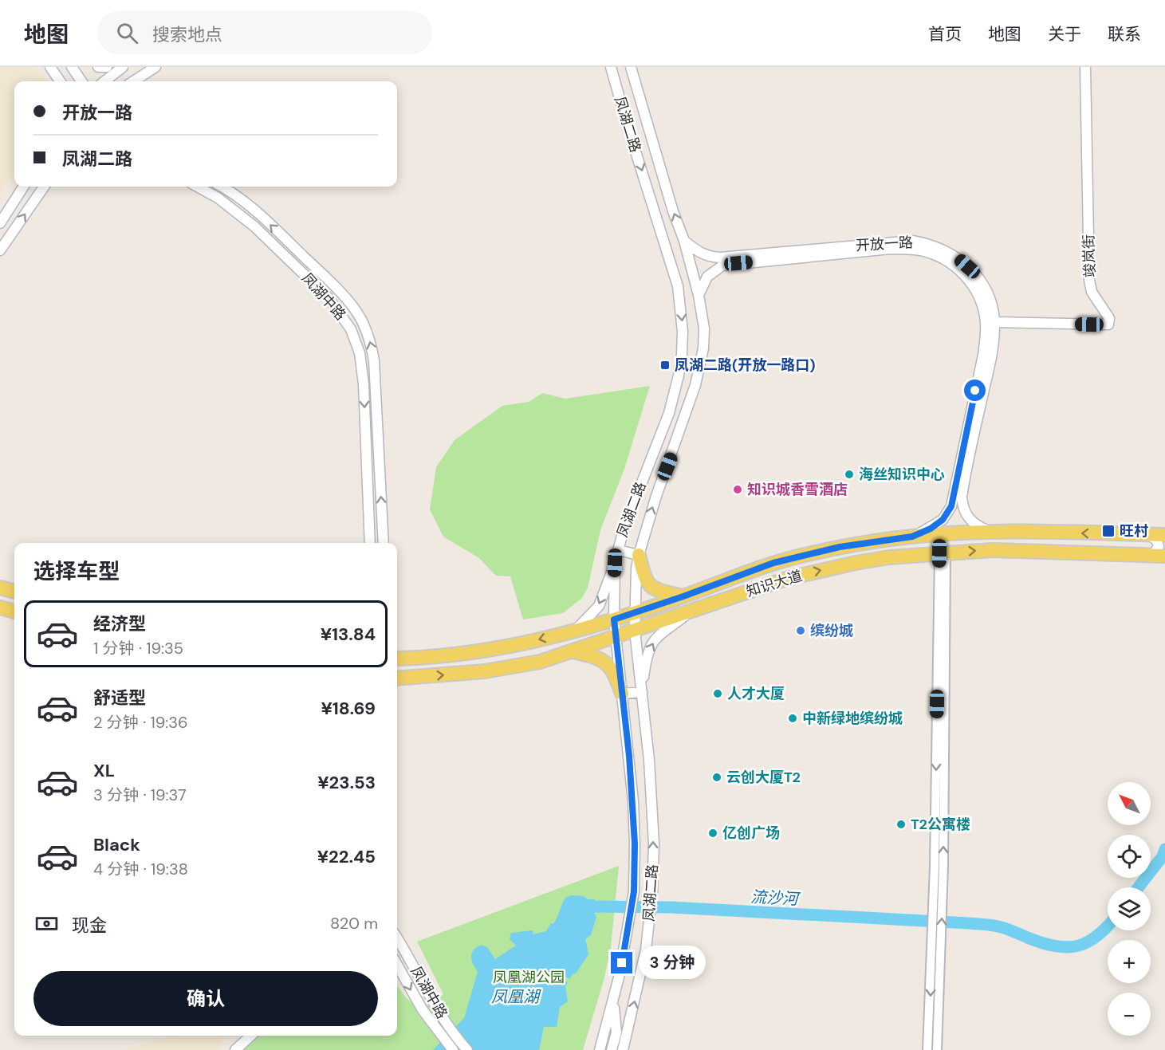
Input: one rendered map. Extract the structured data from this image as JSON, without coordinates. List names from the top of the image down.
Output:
{
  "streets": {
    "main road": ["知识大道"],
    "street": [
      "凤湖二路",
      "开放一路",
      "竣岚街",
      "凤湖中路"
    ]
  },
  "crossings": [
    ["凤湖二路", "开放一路"],
    ["凤湖二路", "知识大道"],
    ["开放一路", "竣岚街"],
    ["开放一路", "知识大道"]
  ],
  "water": ["流沙河", "凤凰湖"],
  "parks": ["凤凰湖公园"],
  "places": {
    "transit": ["凤湖二路(开放一路口)", "旺村"],
    "other": [
      "海丝知识中心",
      "知识城香雪酒店",
      "缤纷城",
      "人才大厦",
      "中新绿地缤纷城",
      "云创大厦T2",
      "T2公寓楼",
      "亿创广场"
    ]
  },
  "north": "top left",
  "page": {
    "header": "地图",
    "search": "搜索地点",
    "nav": [
      "首页",
      "地图",
      "关于",
      "联系"
    ],
    "banner": ["开放一路", "凤湖二路"],
    "heading": "选择车型",
    "list": [
      {
        "name": "经济型",
        "note": "1 分钟 · 19:35",
        "value": "¥13.84"
      },
      {
        "name": "舒适型",
        "note": "2 分钟 · 19:36",
        "value": "¥18.69"
      },
      {
        "name": "XL",
        "note": "3 分钟 · 19:37",
        "value": "¥23.53"
      },
      {
        "name": "Black",
        "note": "4 分钟 · 19:38",
        "value": "¥22.45"
      }
    ],
    "map_buttons": ["+", "−"],
    "pay": ["现金", "820 m"],
    "bubble": "3 分钟",
    "buttons": "确认"
  }
}
